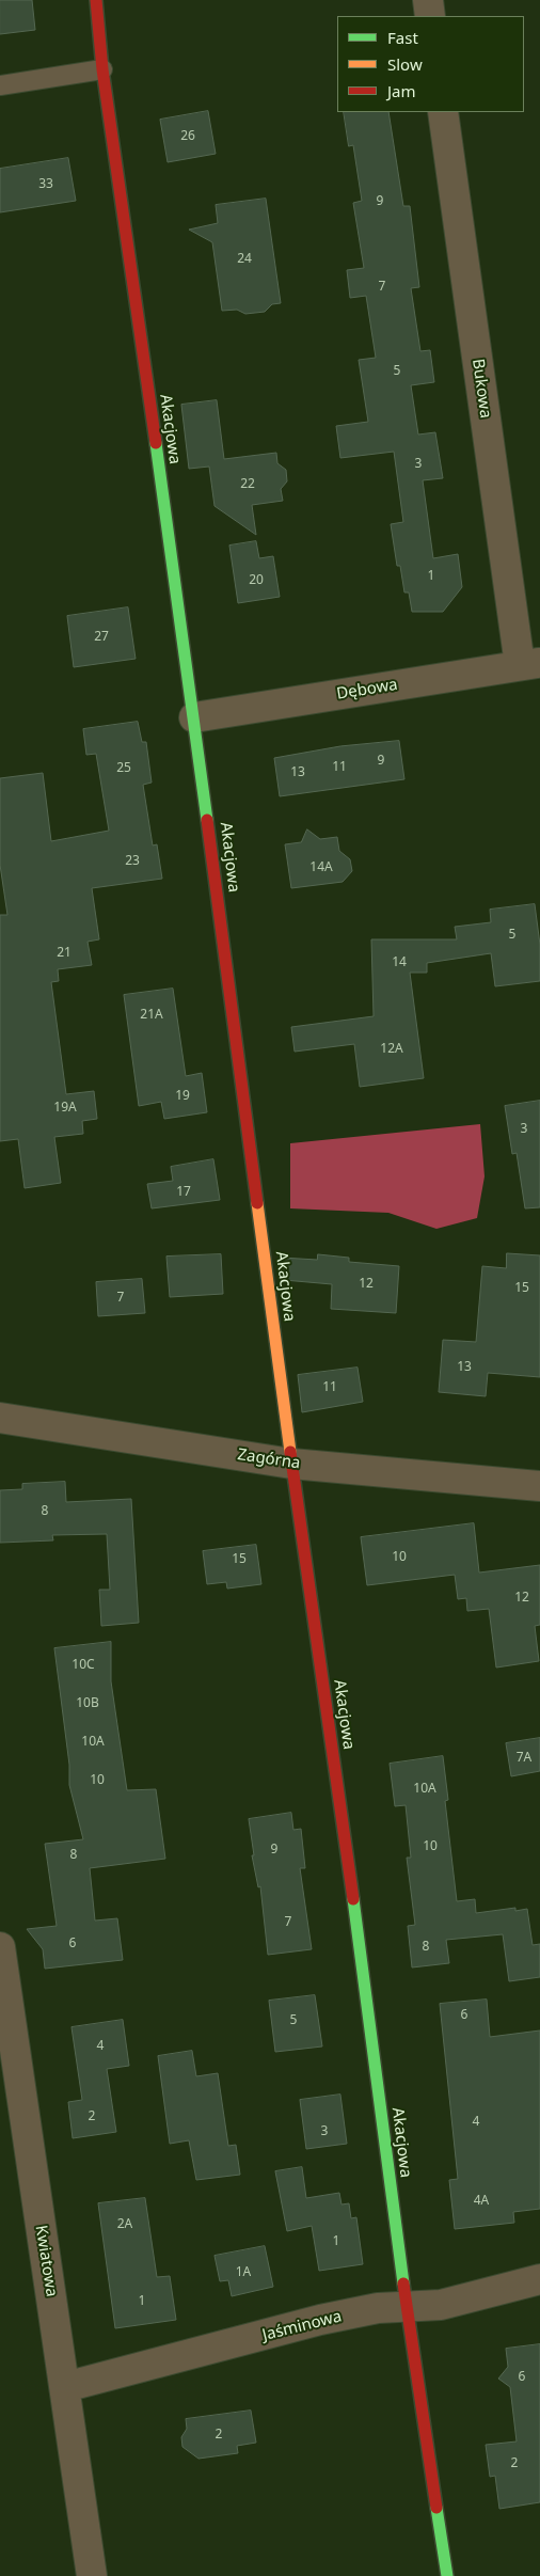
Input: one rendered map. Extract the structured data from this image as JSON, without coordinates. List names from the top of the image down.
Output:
{
  "streets": {
    "street": [
      "Bukowa",
      "Akacjowa",
      "Dębowa",
      "Zagórna",
      "Kwiatowa",
      "Jaśminowa"
    ]
  },
  "crossings": [
    ["Bukowa", "Dębowa"],
    ["Akacjowa", "Dębowa"],
    ["Akacjowa", "Zagórna"],
    ["Akacjowa", "Jaśminowa"],
    ["Kwiatowa", "Jaśminowa"]
  ],
  "house_numbers": [
    "26",
    "33",
    "9",
    "24",
    "7",
    "5",
    "3",
    "22",
    "1",
    "20",
    "27",
    "9",
    "11",
    "25",
    "13",
    "23",
    "14A",
    "5",
    "21",
    "14",
    "21A",
    "12A",
    "19",
    "19A",
    "3",
    "17",
    "12",
    "15",
    "7",
    "13",
    "11",
    "8",
    "10",
    "15",
    "12",
    "10C",
    "10B",
    "10A",
    "7A",
    "10",
    "10A",
    "10",
    "9",
    "8",
    "7",
    "6",
    "8",
    "6",
    "5",
    "4",
    "2",
    "4",
    "3",
    "4A",
    "2A",
    "1",
    "1A",
    "1",
    "6",
    "2",
    "2"
  ],
  "legend": ["Fast", "Slow", "Jam"]
}
